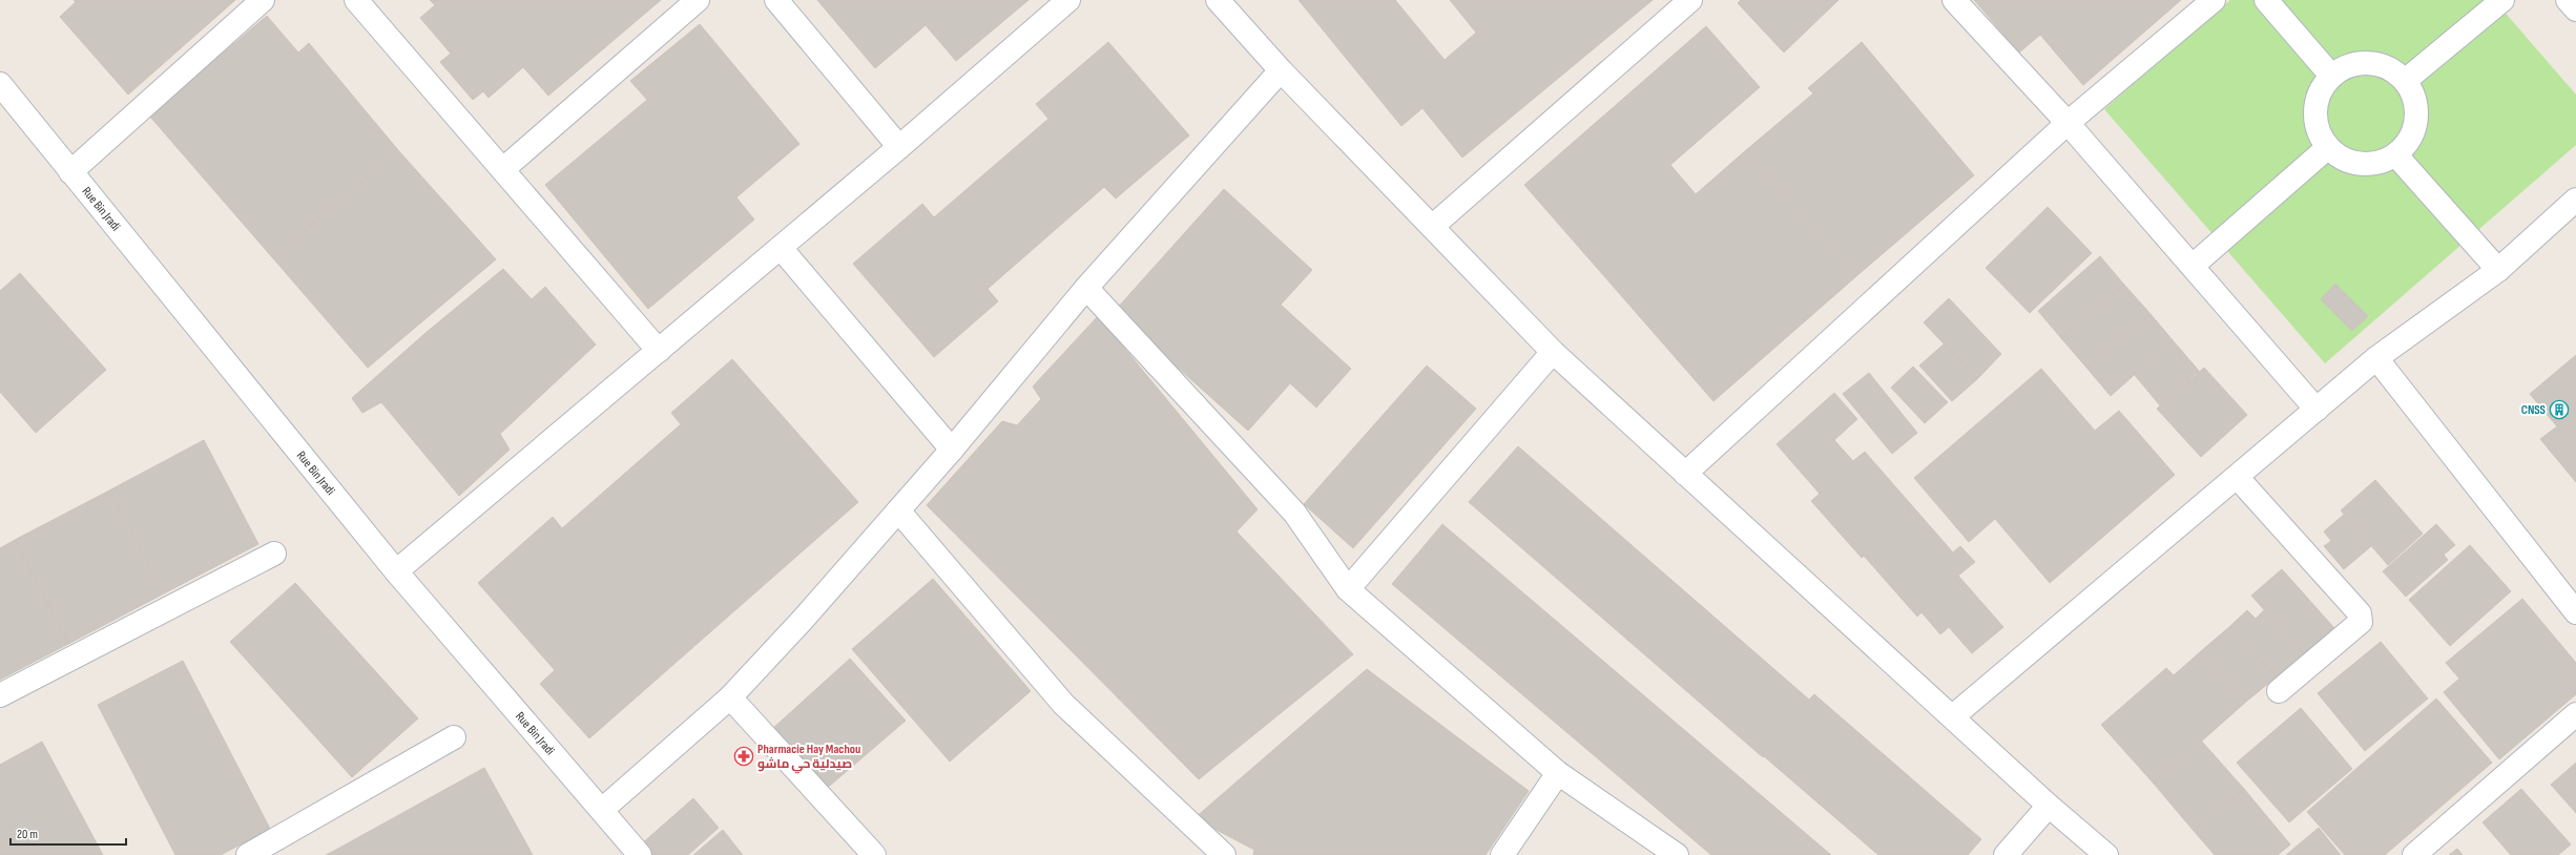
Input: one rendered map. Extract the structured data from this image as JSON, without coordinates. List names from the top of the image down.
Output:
{
  "streets": {
    "street": ["Rue Bin Jradi"]
  },
  "places": {
    "building": ["CNSS"],
    "pharmacy": ["Pharmacie Hay Machou صيدلية حي ماشو"]
  },
  "scale_bar": "20 m"
}
